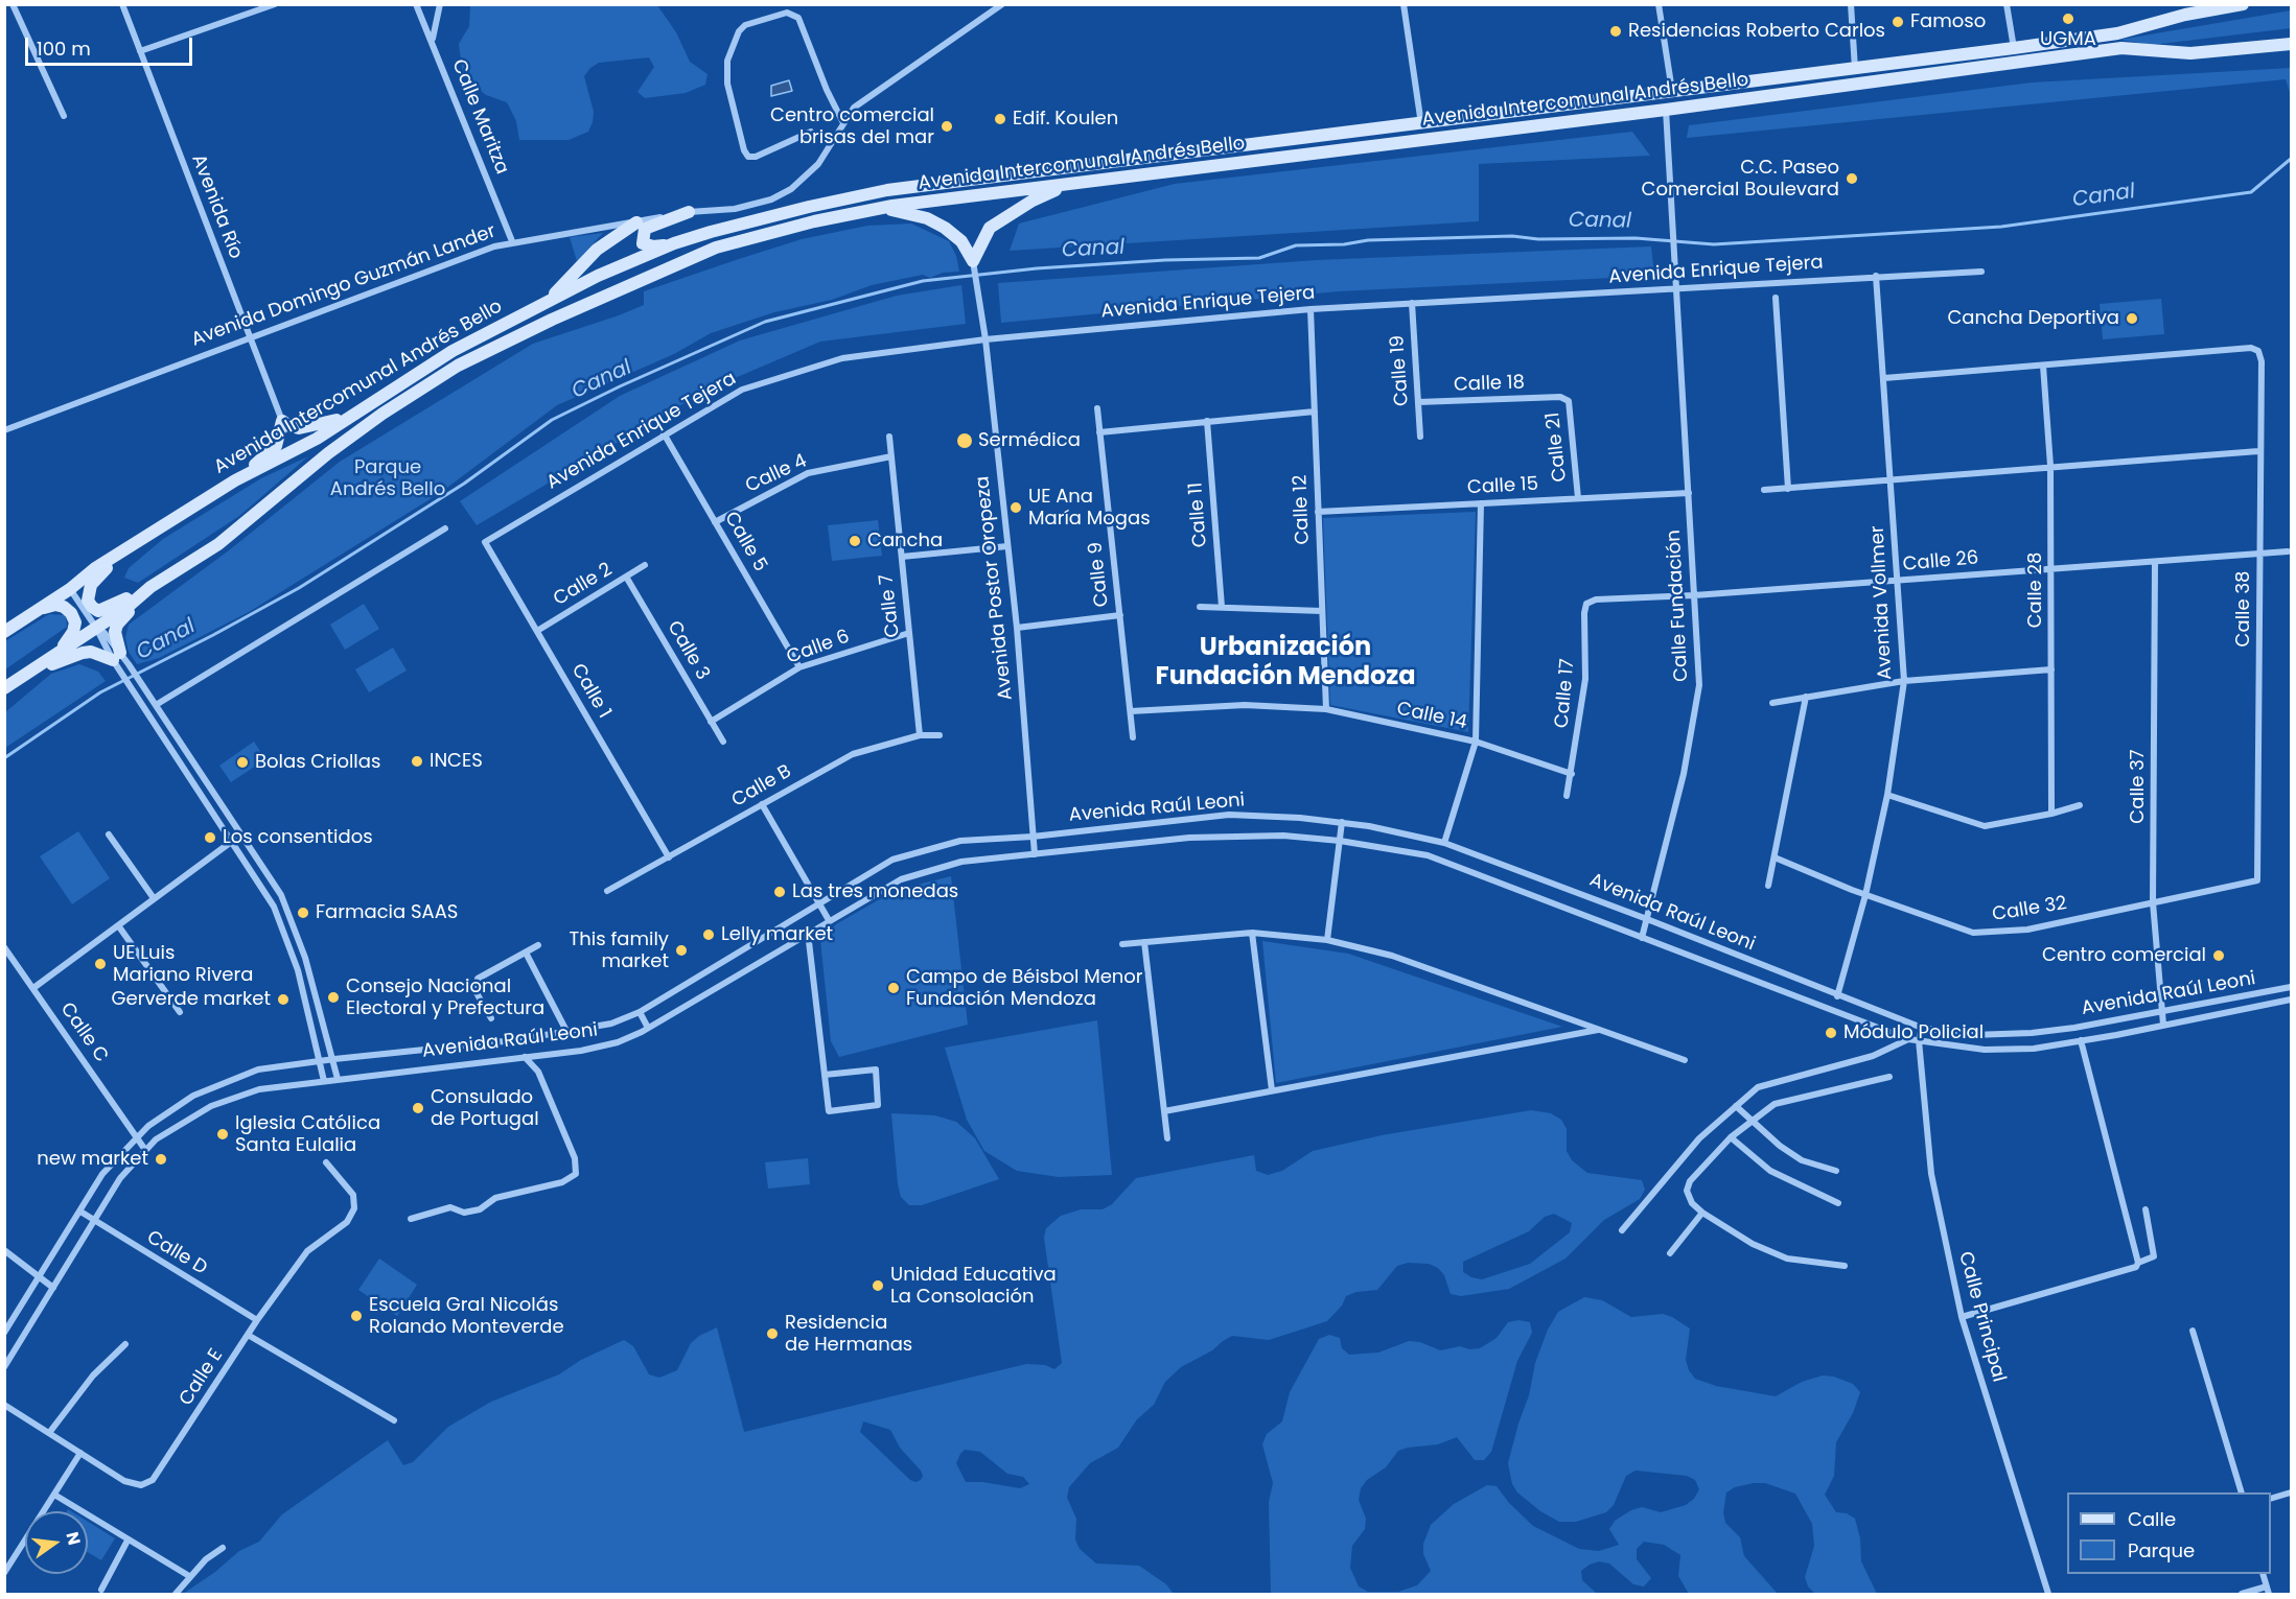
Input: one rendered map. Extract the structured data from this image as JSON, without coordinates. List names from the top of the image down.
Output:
{
  "streets": {
    "main road": ["Avenida Intercomunal Andrés Bello"],
    "street": [
      "Calle Maritza",
      "Avenida Río",
      "Avenida Enrique Tejera",
      "Avenida Domingo Guzmán Lander",
      "Calle 19",
      "Calle 18",
      "Calle 21",
      "Calle 4",
      "Calle 15",
      "Calle 12",
      "Calle 11",
      "Calle 5",
      "Calle 26",
      "Calle 9",
      "Calle 2",
      "Avenida Postor Oropeza",
      "Calle 28",
      "Avenida Vollmer",
      "Calle 7",
      "Calle Fundación",
      "Calle 38",
      "Calle 6",
      "Calle 3",
      "Calle 1",
      "Calle 17",
      "Calle 14",
      "Calle B",
      "Calle 37",
      "Avenida Raúl Leoni",
      "Calle 32",
      "Calle C",
      "Calle D",
      "Calle Principal",
      "Calle E"
    ]
  },
  "crossings": [
    ["Avenida Intercomunal Andrés Bello", "Calle Fundación"],
    ["Calle Maritza", "Avenida Domingo Guzmán Lander"],
    ["Avenida Río", "Avenida Domingo Guzmán Lander"],
    ["Avenida Enrique Tejera", "Calle 19"],
    ["Avenida Enrique Tejera", "Calle 12"],
    ["Avenida Enrique Tejera", "Calle 5"],
    ["Avenida Enrique Tejera", "Avenida Postor Oropeza"],
    ["Avenida Enrique Tejera", "Avenida Vollmer"],
    ["Avenida Enrique Tejera", "Calle Fundación"],
    ["Avenida Enrique Tejera", "Calle 1"],
    ["Calle 19", "Calle 18"],
    ["Calle 18", "Calle 21"],
    ["Calle 21", "Calle 15"],
    ["Calle 4", "Calle 5"],
    ["Calle 4", "Calle 7"],
    ["Calle 15", "Calle 12"],
    ["Calle 15", "Calle Fundación"],
    ["Calle 12", "Calle 14"],
    ["Calle 5", "Calle 6"],
    ["Calle 26", "Calle 28"],
    ["Calle 26", "Avenida Vollmer"],
    ["Calle 26", "Calle Fundación"],
    ["Calle 26", "Calle 38"],
    ["Calle 26", "Calle 17"],
    ["Calle 26", "Calle 37"],
    ["Calle 9", "Calle 14"],
    ["Calle 2", "Calle 3"],
    ["Calle 2", "Calle 1"],
    ["Avenida Postor Oropeza", "Avenida Raúl Leoni"],
    ["Calle 28", "Calle 38"],
    ["Avenida Vollmer", "Avenida Raúl Leoni"],
    ["Avenida Vollmer", "Calle 32"],
    ["Calle 7", "Calle 6"],
    ["Calle 7", "Calle B"],
    ["Calle Fundación", "Avenida Raúl Leoni"],
    ["Calle 38", "Calle 32"],
    ["Calle 6", "Calle 3"],
    ["Calle 1", "Calle B"],
    ["Calle 17", "Calle 14"],
    ["Calle 37", "Avenida Raúl Leoni"],
    ["Calle 37", "Calle 32"],
    ["Avenida Raúl Leoni", "Calle C"],
    ["Avenida Raúl Leoni", "Calle D"],
    ["Avenida Raúl Leoni", "Calle Principal"],
    ["Calle D", "Calle E"]
  ],
  "districts": ["Urbanización Fundación Mendoza"],
  "water": ["Canal"],
  "parks": ["Parque Andrés Bello"],
  "places": [
    "UGMA",
    "Famoso",
    "Residencias Roberto Carlos",
    "Edif. Koulen",
    "Centro comercial brisas del mar",
    "C.C. Paseo Comercial Boulevard",
    "Cancha Deportiva",
    "Sermédica",
    "UE Ana María Mogas",
    "Cancha",
    "INCES",
    "Bolas Criollas",
    "Los consentidos",
    "Las tres monedas",
    "Farmacia SAAS",
    "Lelly market",
    "This family market",
    "Centro comercial",
    "UE Luis Mariano Rivera",
    "Campo de Béisbol Menor Fundación Mendoza",
    "Consejo Nacional Electoral y Prefectura",
    "Gerverde market",
    "Módulo Policial",
    "Consulado de Portugal",
    "Iglesia Católica Santa Eulalia",
    "new market",
    "Unidad Educativa La Consolación",
    "Escuela Gral Nicolás Rolando Monteverde",
    "Residencia de Hermanas"
  ],
  "legend": ["Calle", "Parque"],
  "scale_bar": "100 m",
  "north": "right"
}
